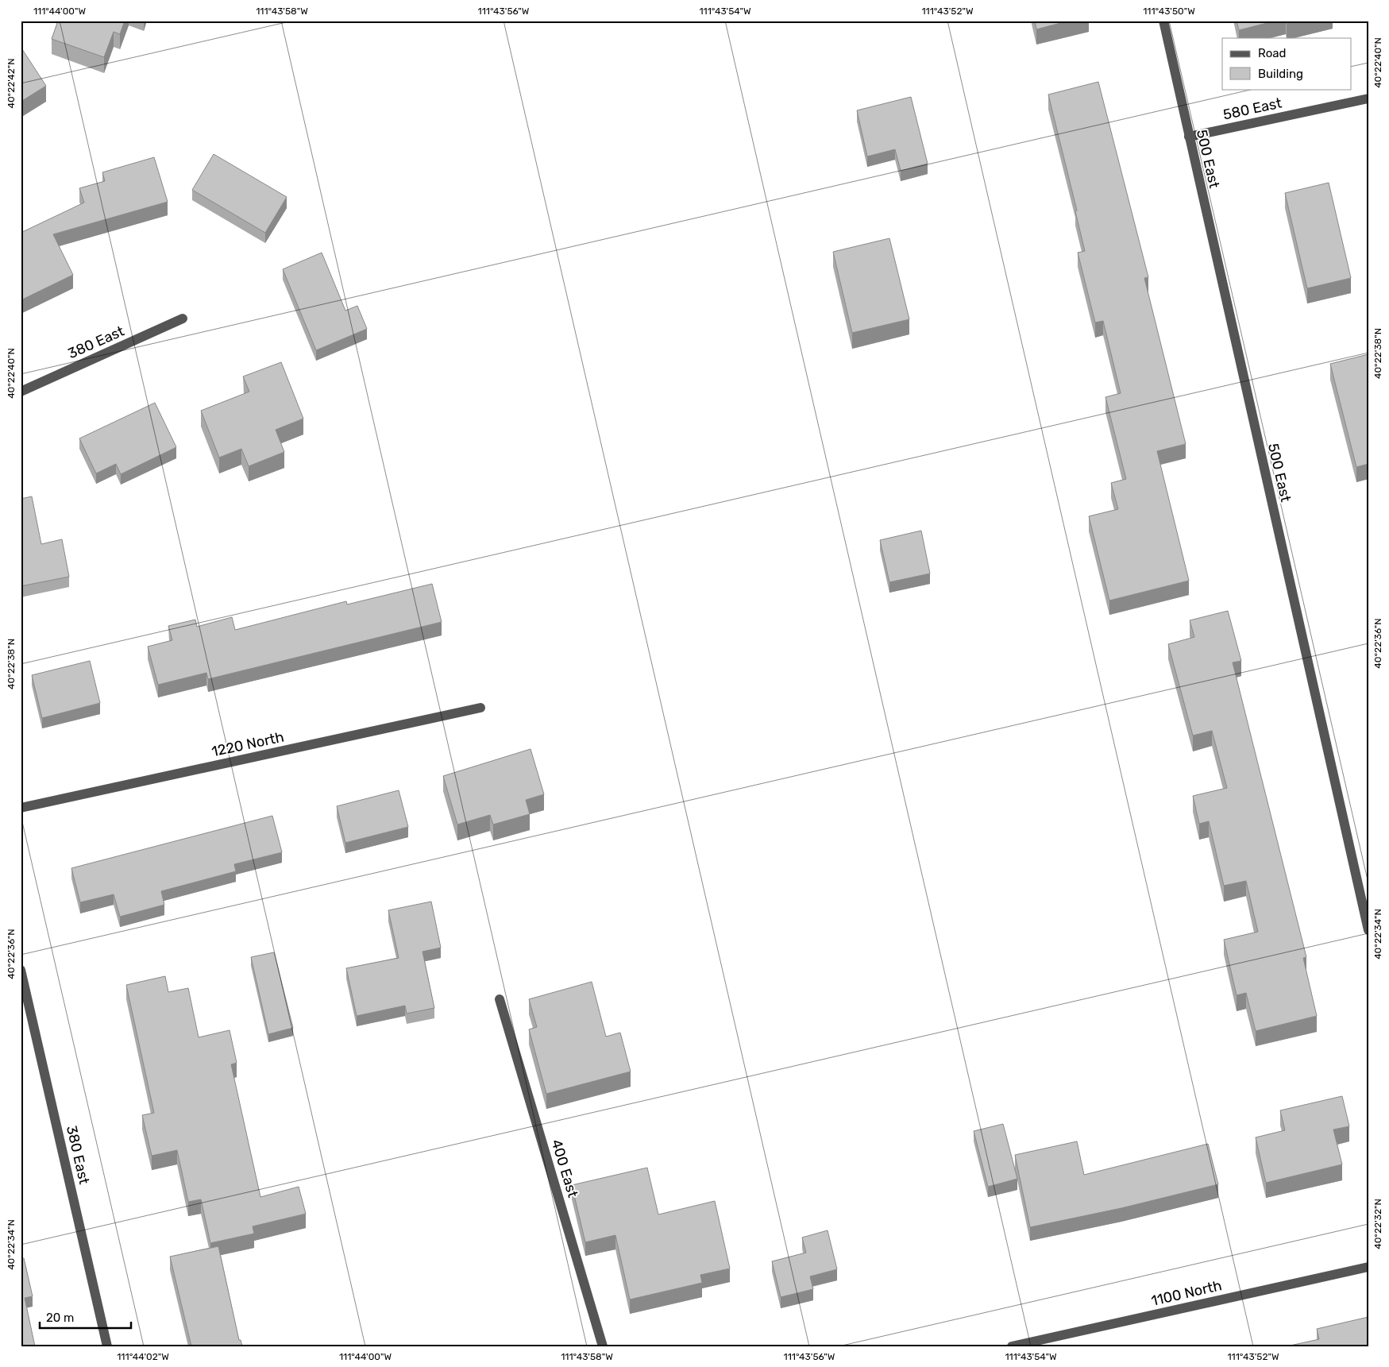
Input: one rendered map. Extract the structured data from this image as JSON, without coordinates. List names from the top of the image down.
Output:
{
  "streets": {
    "street": [
      "580 East",
      "500 East",
      "380 East",
      "1220 North",
      "400 East",
      "1100 North"
    ]
  },
  "crossings": [
    ["580 East", "500 East"]
  ],
  "legend": ["Road", "Building"],
  "scale_bar": "20 m",
  "coordinates": [
    "111°44'00\"W",
    "111°43'58\"W",
    "111°43'56\"W",
    "111°43'54\"W",
    "111°43'52\"W",
    "111°43'50\"W",
    "40°22'40\"N",
    "40°22'42\"N",
    "40°22'38\"N",
    "40°22'36\"N",
    "40°22'34\"N",
    "40°22'32\"N",
    "111°44'02\"W"
  ]
}
